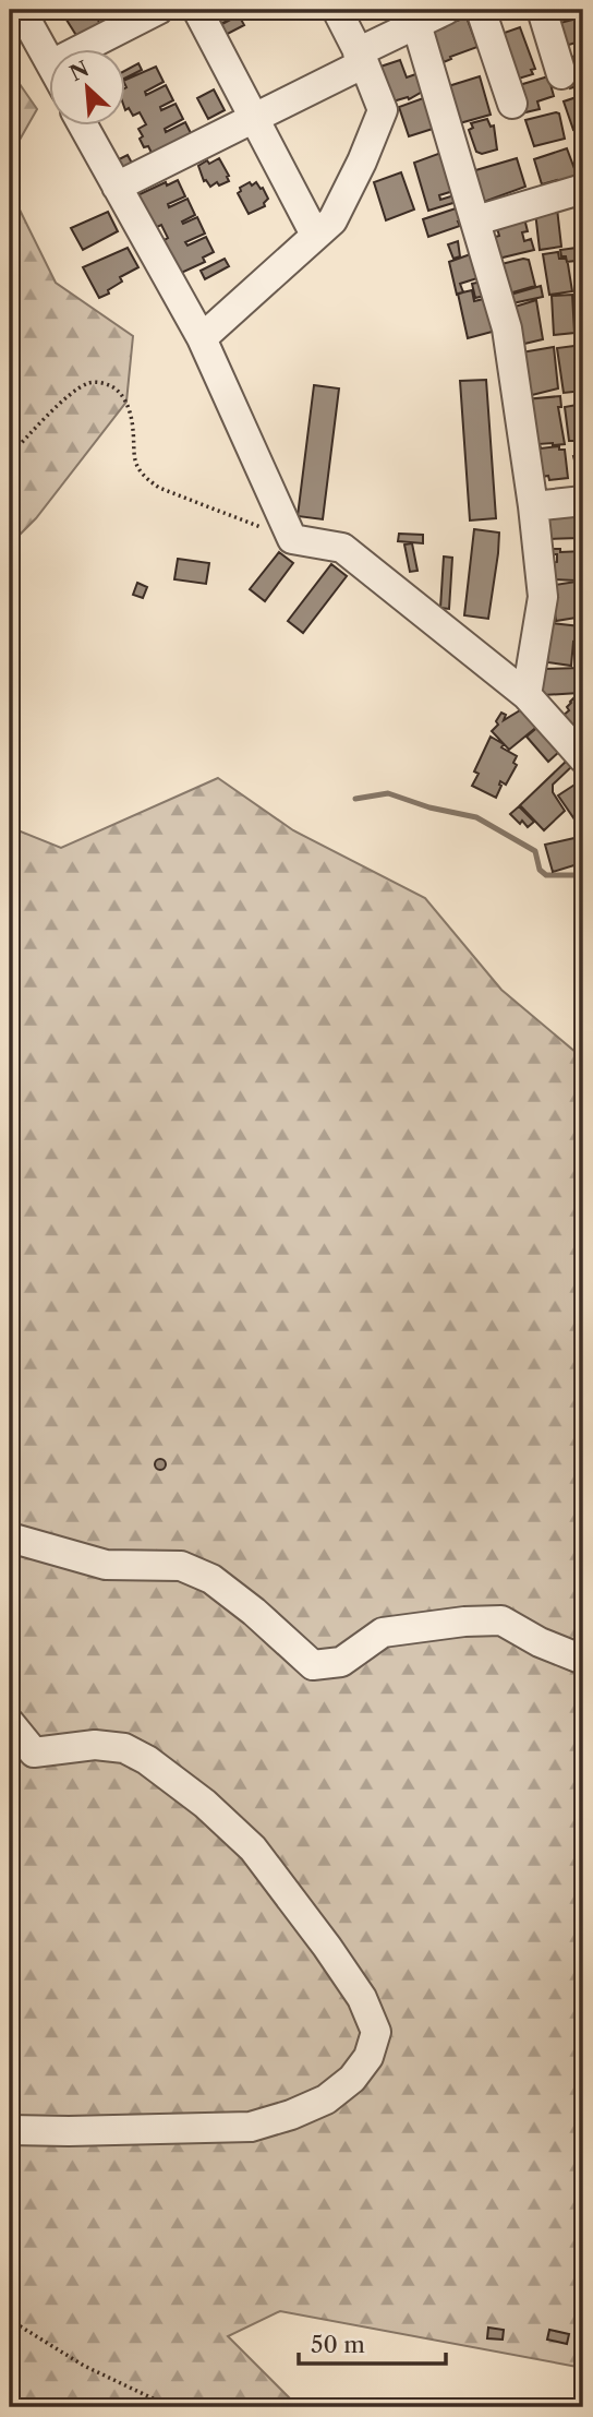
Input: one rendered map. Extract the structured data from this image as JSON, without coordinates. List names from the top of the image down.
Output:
{
  "scale_bar": "50 m",
  "north": "top left"
}
